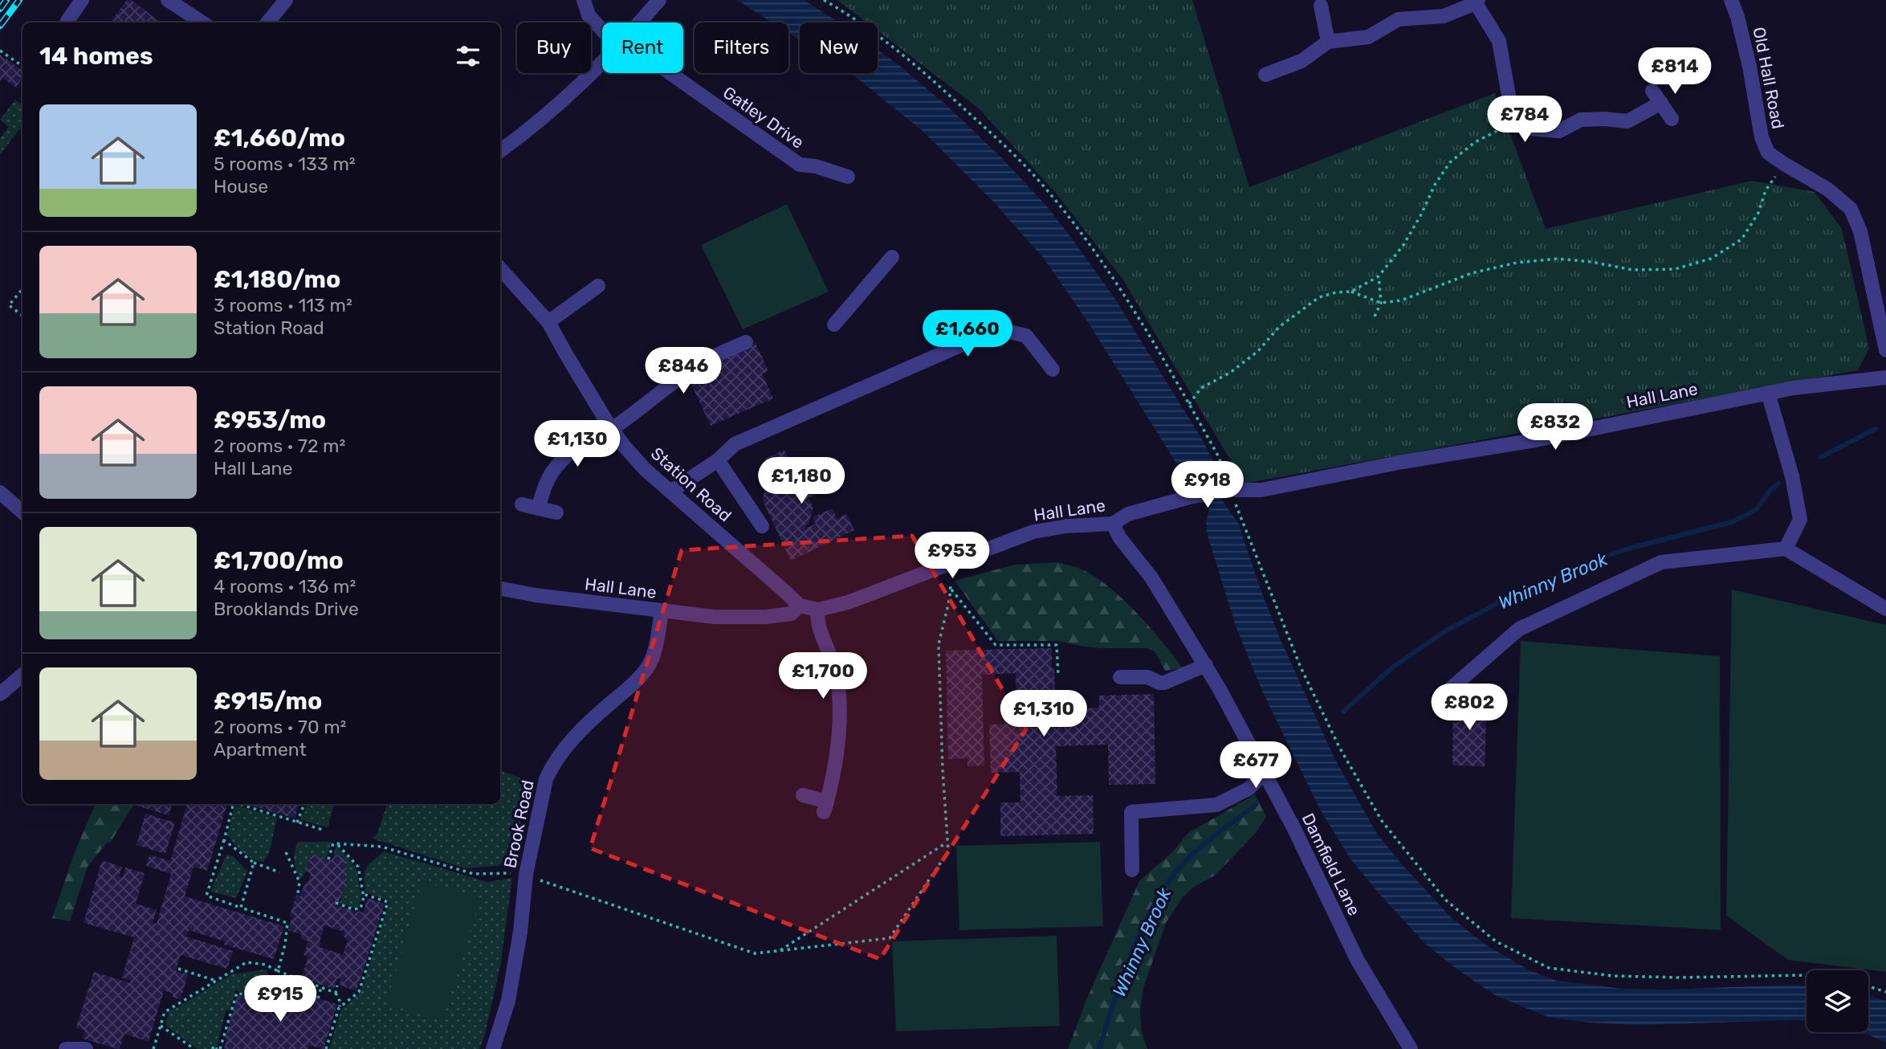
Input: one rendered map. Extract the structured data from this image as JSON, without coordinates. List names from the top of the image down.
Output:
{
  "streets": {
    "street": [
      "Old Hall Road",
      "Gatley Drive",
      "Hall Lane",
      "Station Road",
      "Brook Road",
      "Damfield Lane"
    ]
  },
  "crossings": [
    ["Hall Lane", "Station Road"],
    ["Hall Lane", "Brook Road"],
    ["Hall Lane", "Damfield Lane"]
  ],
  "water": ["Whinny Brook"],
  "page": {
    "chip": [
      "Buy",
      "Rent",
      "Filters",
      "New"
    ],
    "heading": "14 homes",
    "price": [
      "£814",
      "£784",
      "£1,660",
      "£846",
      "£832",
      "£1,130",
      "£1,180",
      "£918",
      "£953",
      "£1,700",
      "£802",
      "£1,310",
      "£677",
      "£915"
    ],
    "list": [
      {
        "name": "£1,660/mo",
        "note": "5 rooms · 133 m² · House"
      },
      {
        "name": "£1,180/mo",
        "note": "3 rooms · 113 m² · Station Road"
      },
      {
        "name": "£953/mo",
        "note": "2 rooms · 72 m² · Hall Lane"
      },
      {
        "name": "£1,700/mo",
        "note": "4 rooms · 136 m² · Brooklands Drive"
      },
      {
        "name": "£915/mo",
        "note": "2 rooms · 70 m² · Apartment"
      }
    ]
  }
}
